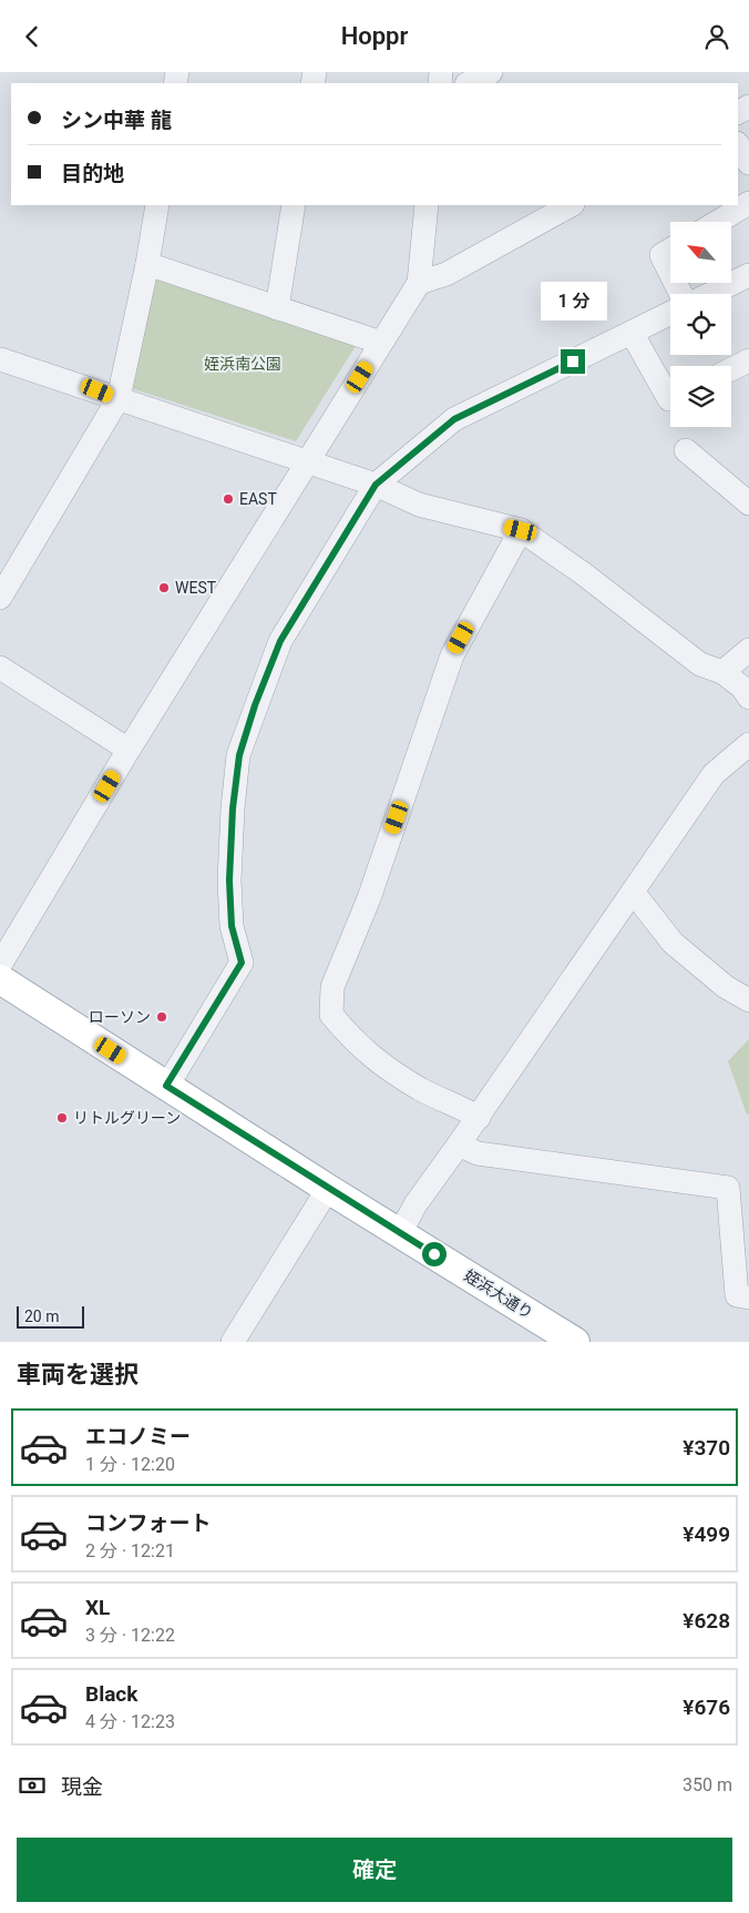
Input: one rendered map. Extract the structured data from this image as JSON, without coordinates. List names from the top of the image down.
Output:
{
  "streets": {
    "main road": ["姪浜大通り"]
  },
  "parks": ["姪浜南公園"],
  "places": [
    "EAST",
    "WEST",
    "ローソン",
    "リトルグリーン"
  ],
  "scale_bar": "20 m",
  "north": "top left",
  "page": {
    "header": "Hoppr",
    "banner": ["シン中華 龍", "目的地"],
    "bubble": "1 分",
    "scale": "20 m",
    "heading": "車両を選択",
    "list": [
      {
        "name": "エコノミー",
        "note": "1 分 · 12:20",
        "value": "¥370"
      },
      {
        "name": "コンフォート",
        "note": "2 分 · 12:21",
        "value": "¥499"
      },
      {
        "name": "XL",
        "note": "3 分 · 12:22",
        "value": "¥628"
      },
      {
        "name": "Black",
        "note": "4 分 · 12:23",
        "value": "¥676"
      }
    ],
    "pay": ["現金", "350 m"],
    "buttons": "確定"
  }
}
